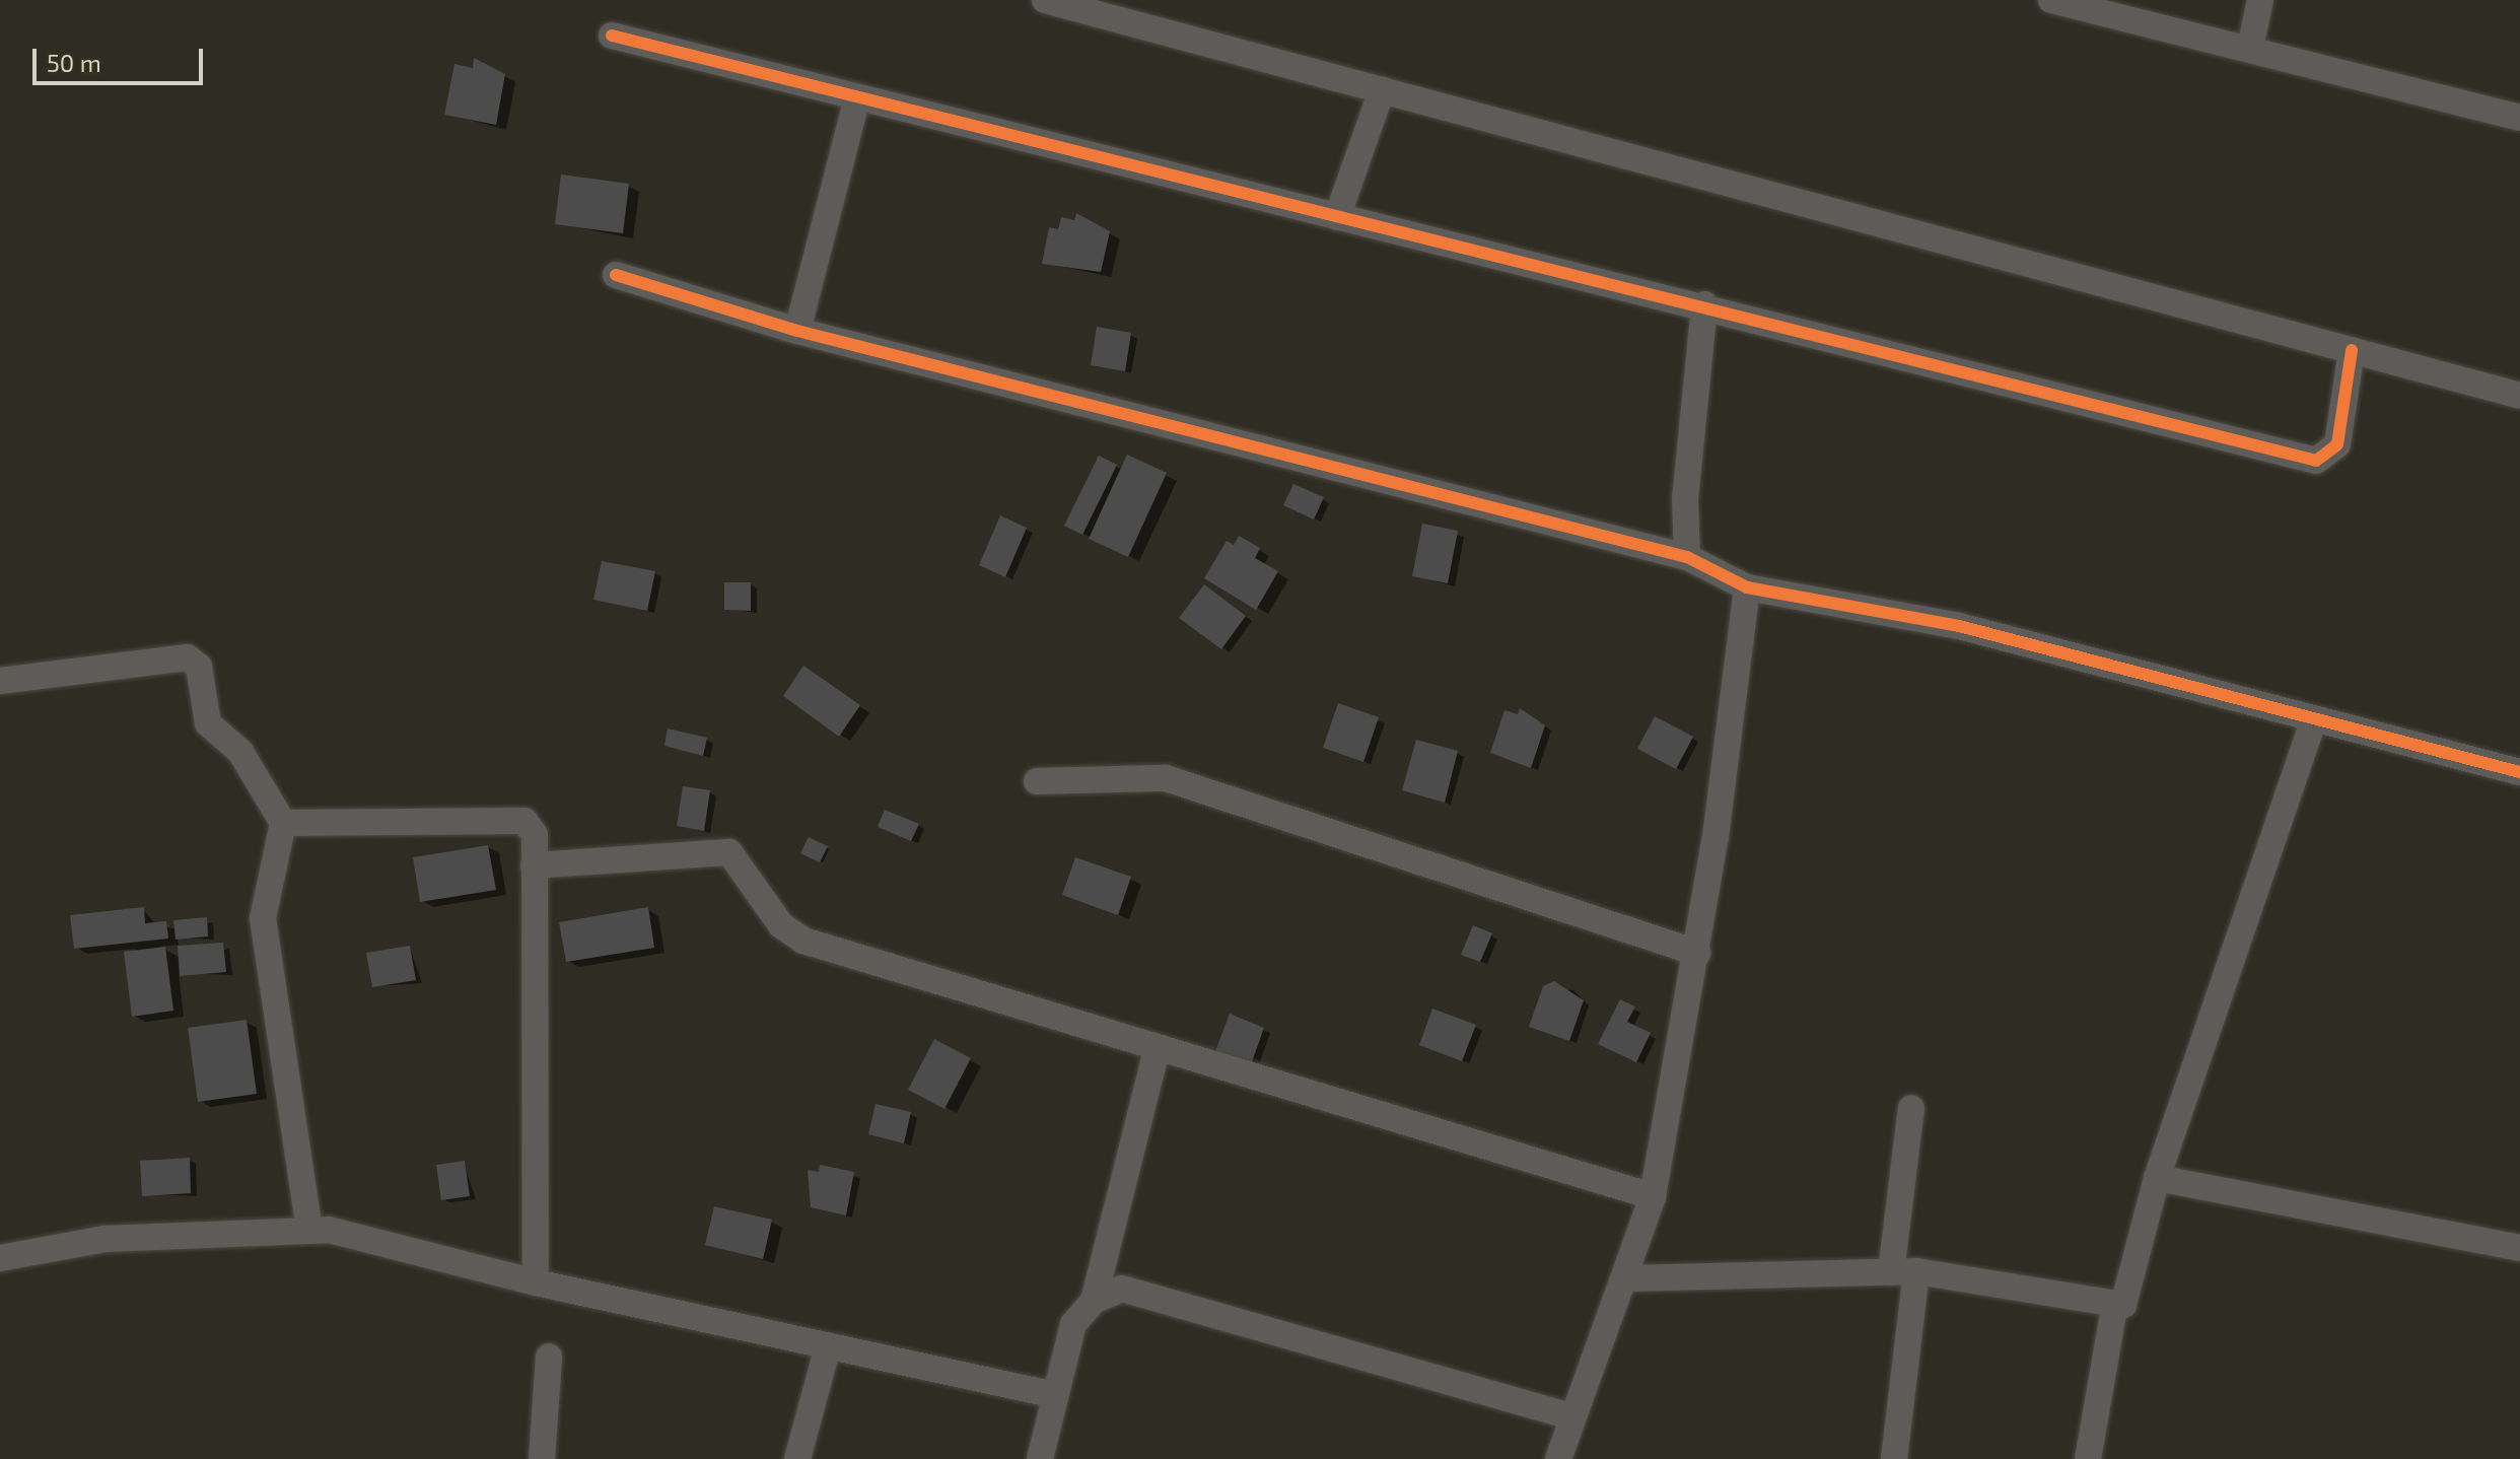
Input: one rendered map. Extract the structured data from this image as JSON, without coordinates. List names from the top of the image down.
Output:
{
  "scale_bar": "50 m"
}
